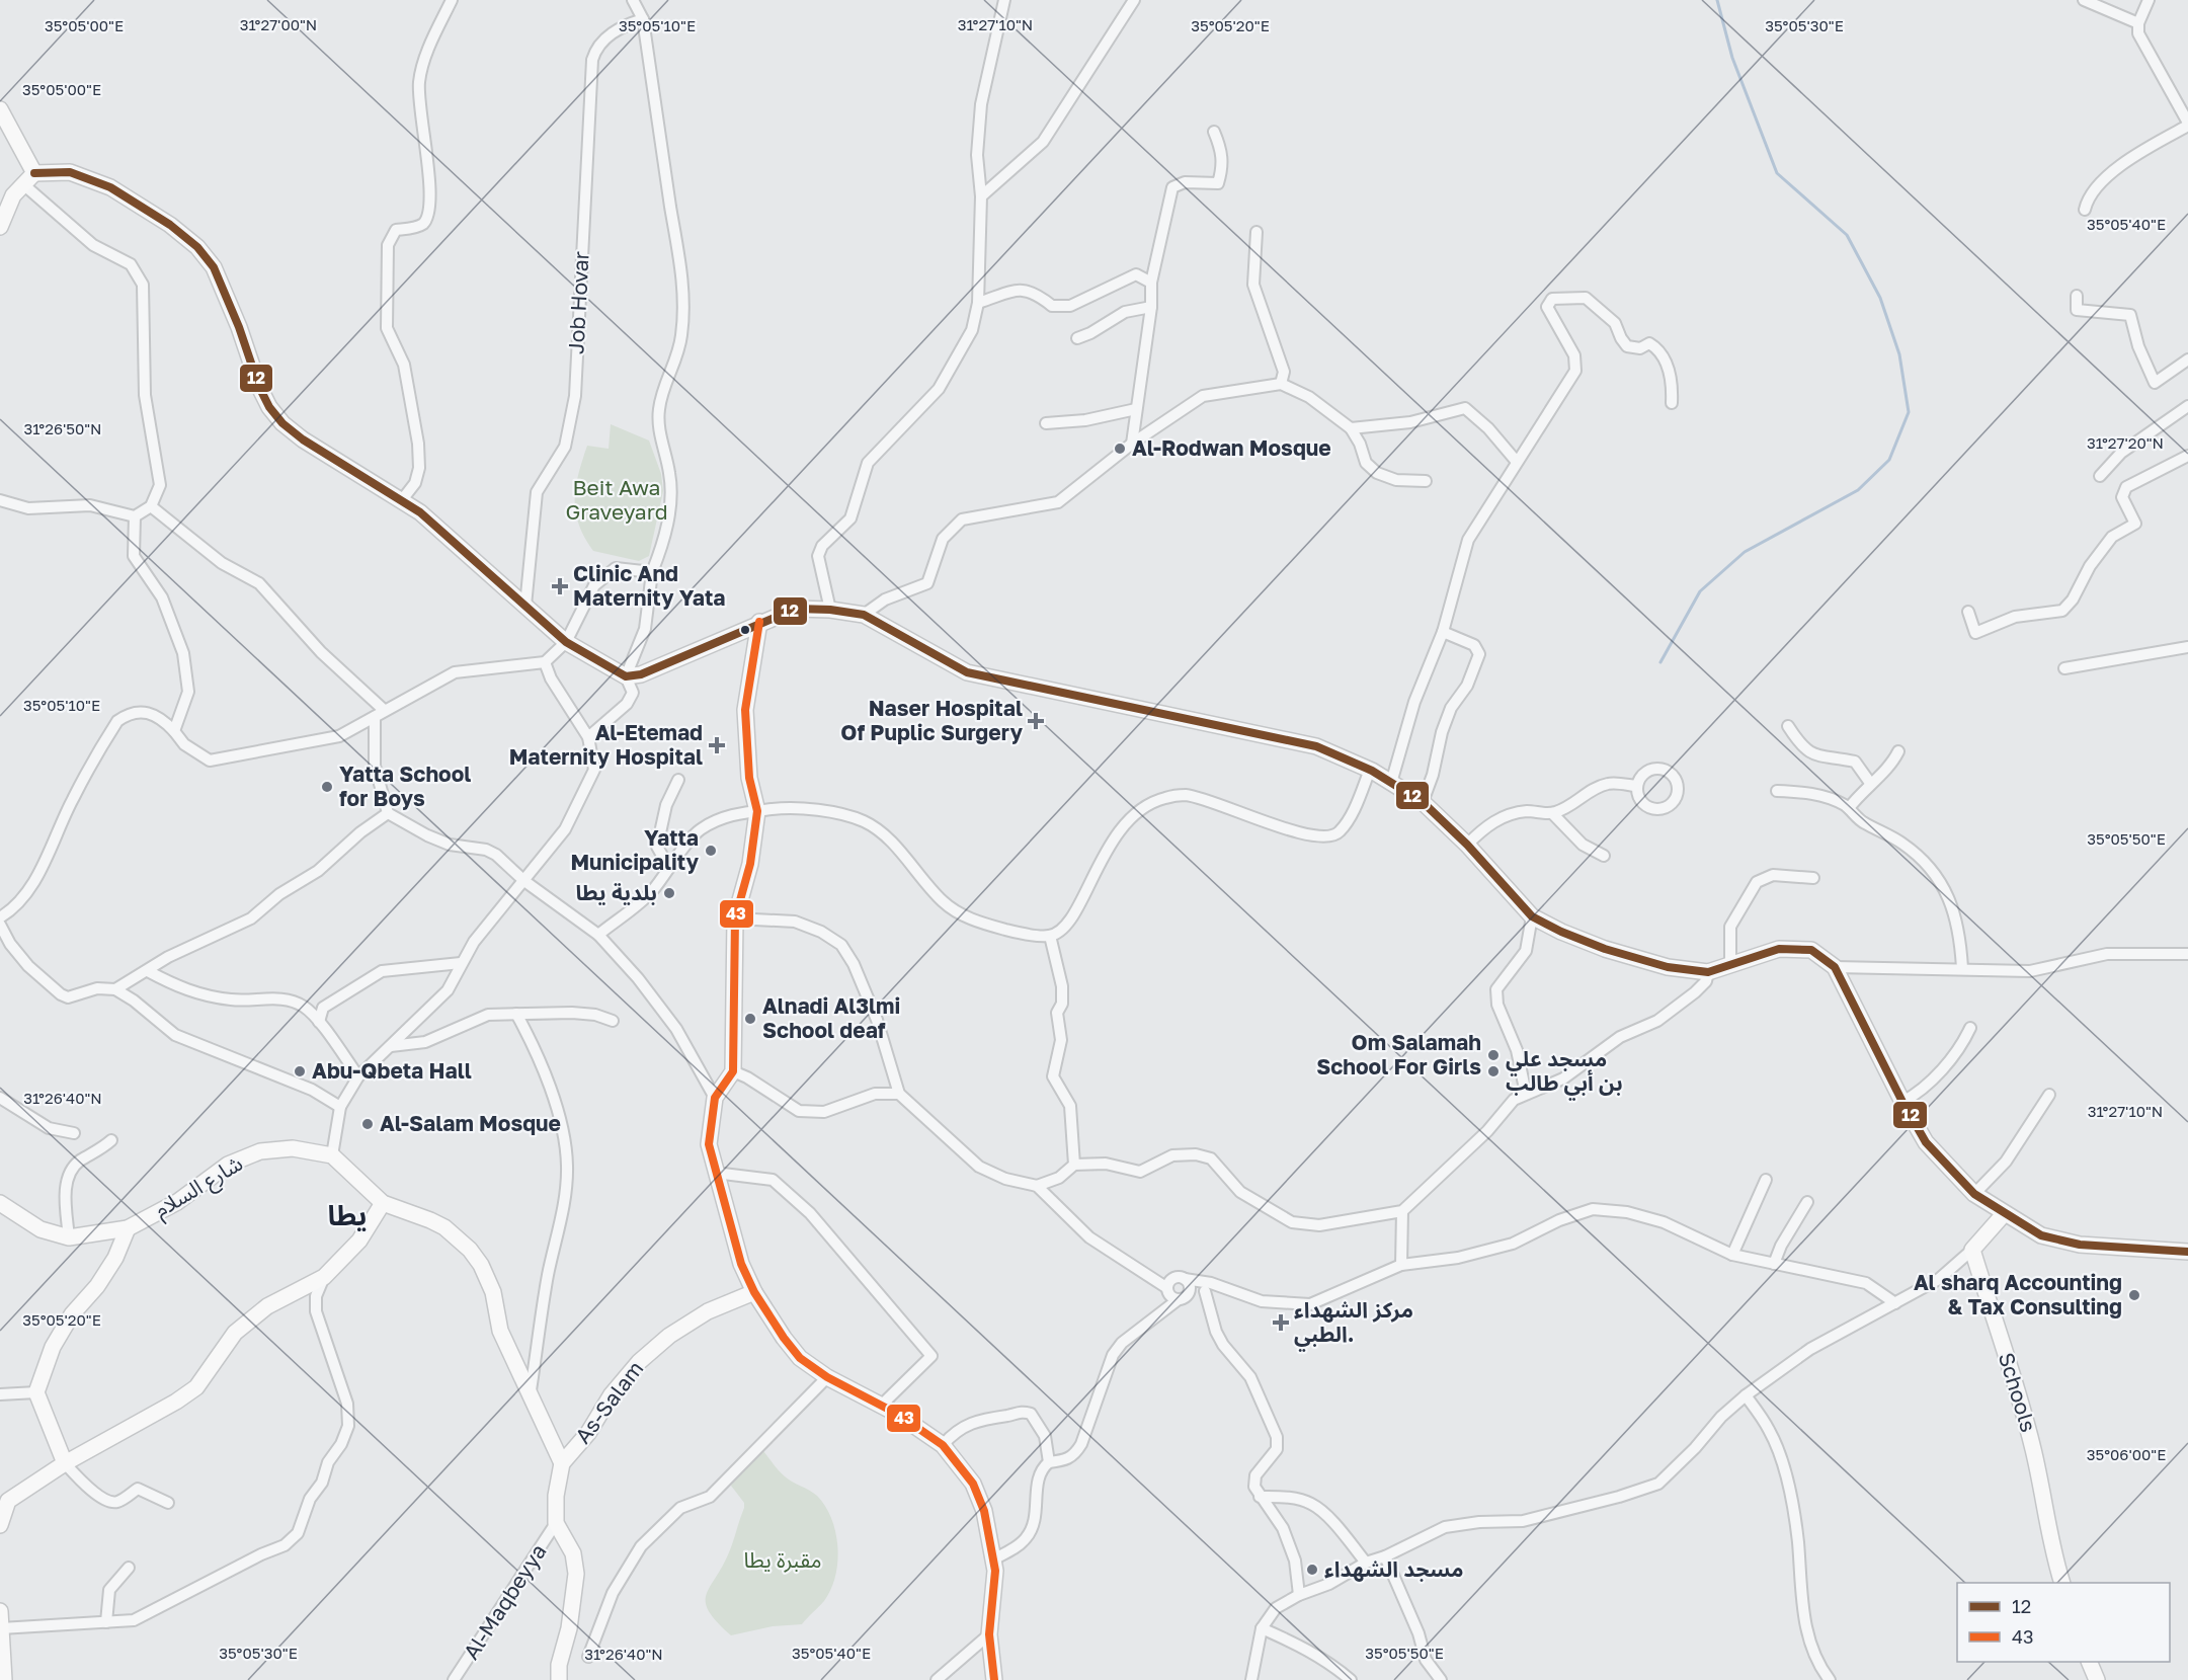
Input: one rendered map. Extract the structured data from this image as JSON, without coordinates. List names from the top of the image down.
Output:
{
  "streets": {
    "main road": ["شارع السلام", "Schools", "As-Salam"],
    "street": ["Job Hovar", "Al-Maqbeyya"]
  },
  "districts": ["يطا"],
  "parks": ["Beit Awa Graveyard", "مقبرة يطا"],
  "places": {
    "other": [
      "Al-Rodwan Mosque",
      "Yatta School for Boys",
      "Yatta Municipality",
      "بلدية يطا",
      "Alnadi Al3lmi School deaf",
      "Om Salamah School For Girls",
      "Abu-Qbeta Hall",
      "مسجد علي بن أبي طالب",
      "Al-Salam Mosque",
      "Al sharq Accounting & Tax Consulting",
      "مسجد الشهداء"
    ],
    "health": [
      "Clinic And Maternity Yata",
      "Naser Hospital Of Puplic Surgery",
      "Al-Etemad Maternity Hospital",
      "مركز الشهداء الطبي."
    ]
  },
  "lines": ["transit line 12", "transit line 43"],
  "legend": ["12", "43"],
  "coordinates": [
    "31°27'00\"N",
    "31°27'10\"N",
    "35°05'00\"E",
    "35°05'20\"E",
    "35°05'30\"E",
    "35°05'10\"E",
    "35°05'40\"E",
    "31°26'50\"N",
    "31°27'20\"N",
    "35°05'50\"E",
    "31°26'40\"N",
    "35°06'00\"E"
  ]
}
